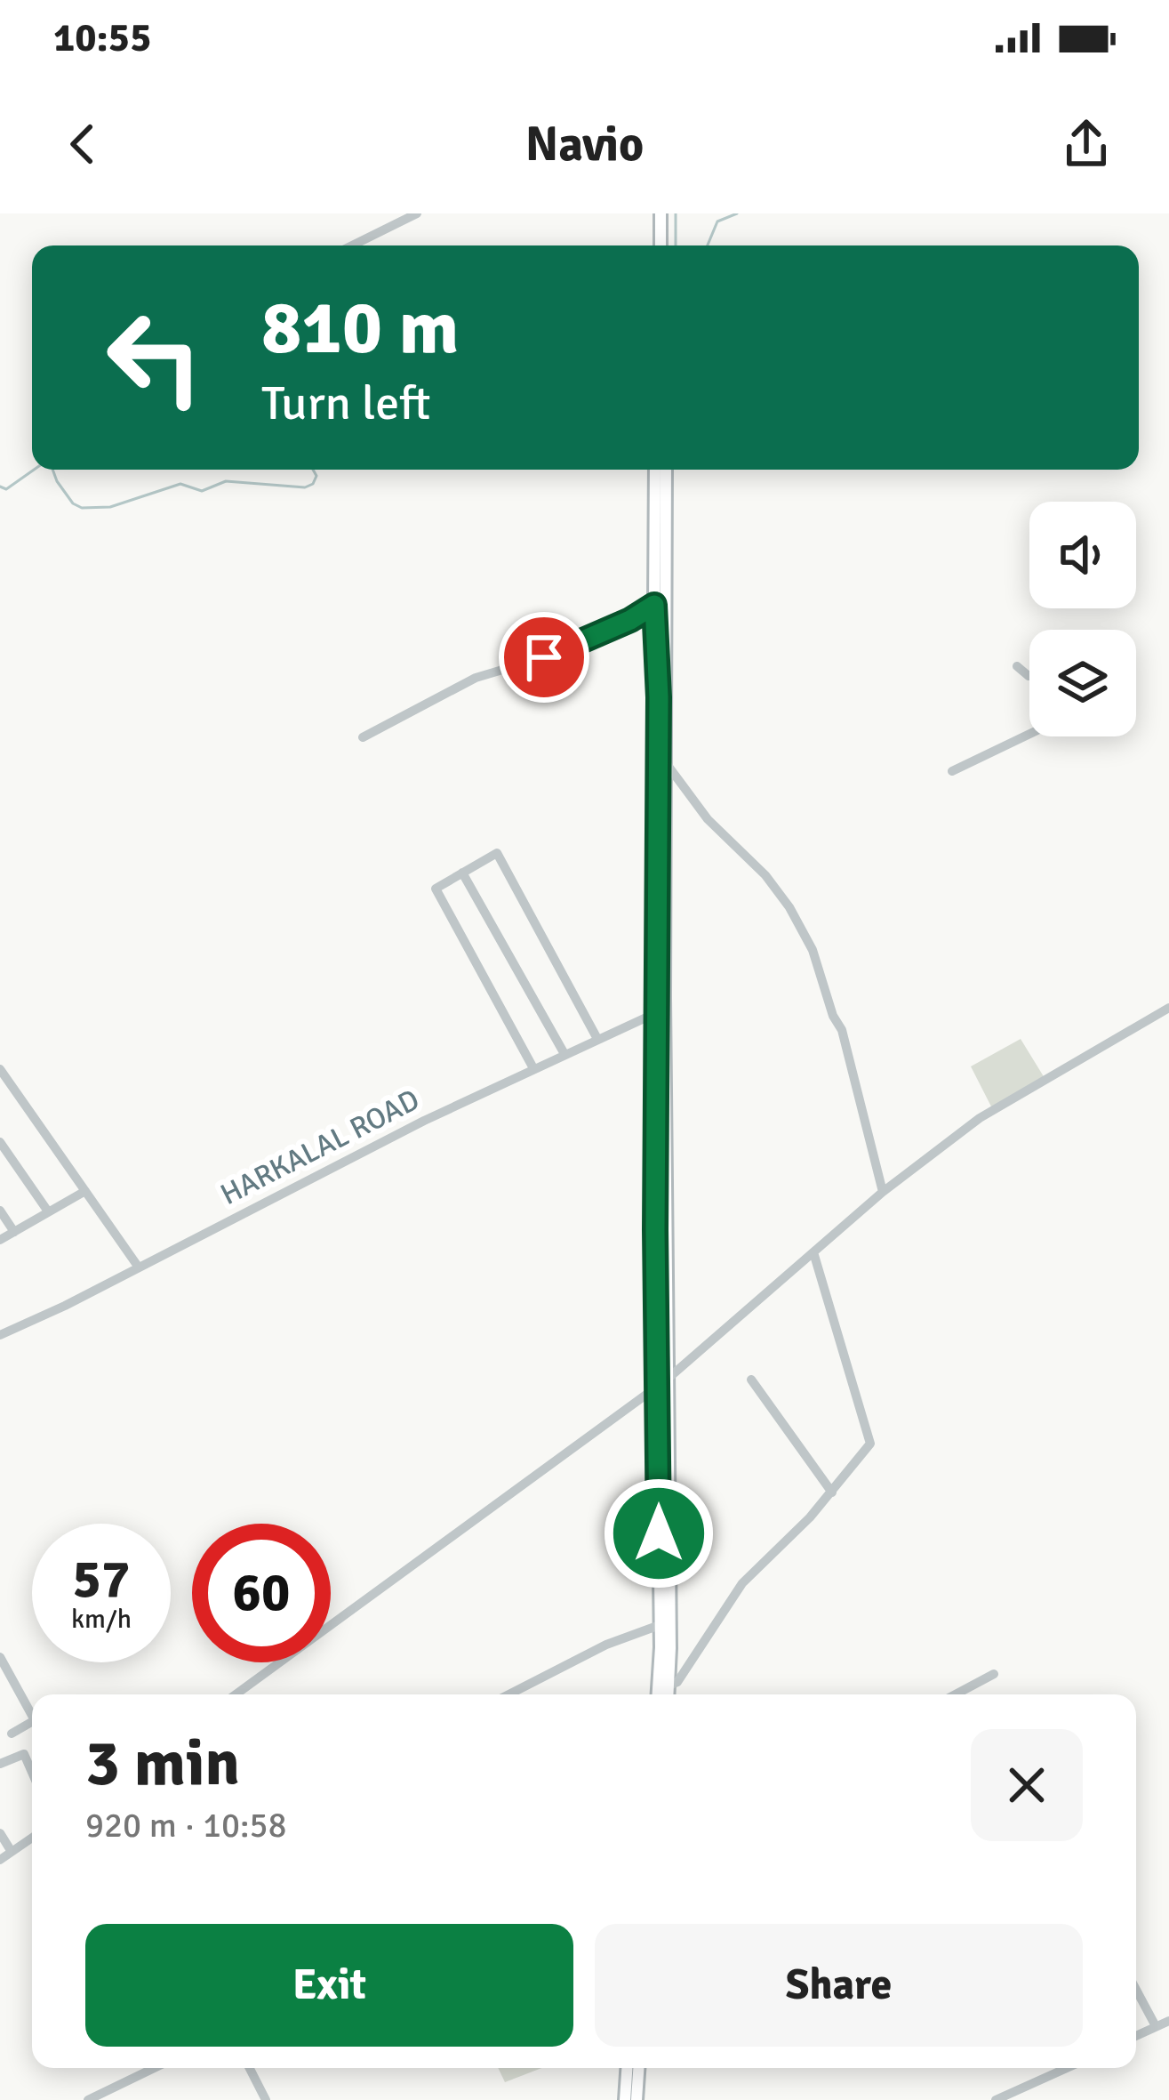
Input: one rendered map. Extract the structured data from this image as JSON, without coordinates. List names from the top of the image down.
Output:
{
  "streets": {
    "street": ["HARKALAL ROAD"]
  },
  "page": {
    "status": "10:55",
    "header": "Navio",
    "turn": ["810 m", "Turn left"],
    "speed": "57 km/h",
    "limit": "60",
    "heading": ["3 min", "920 m · 10:58"],
    "buttons": ["Exit", "Share"]
  }
}
